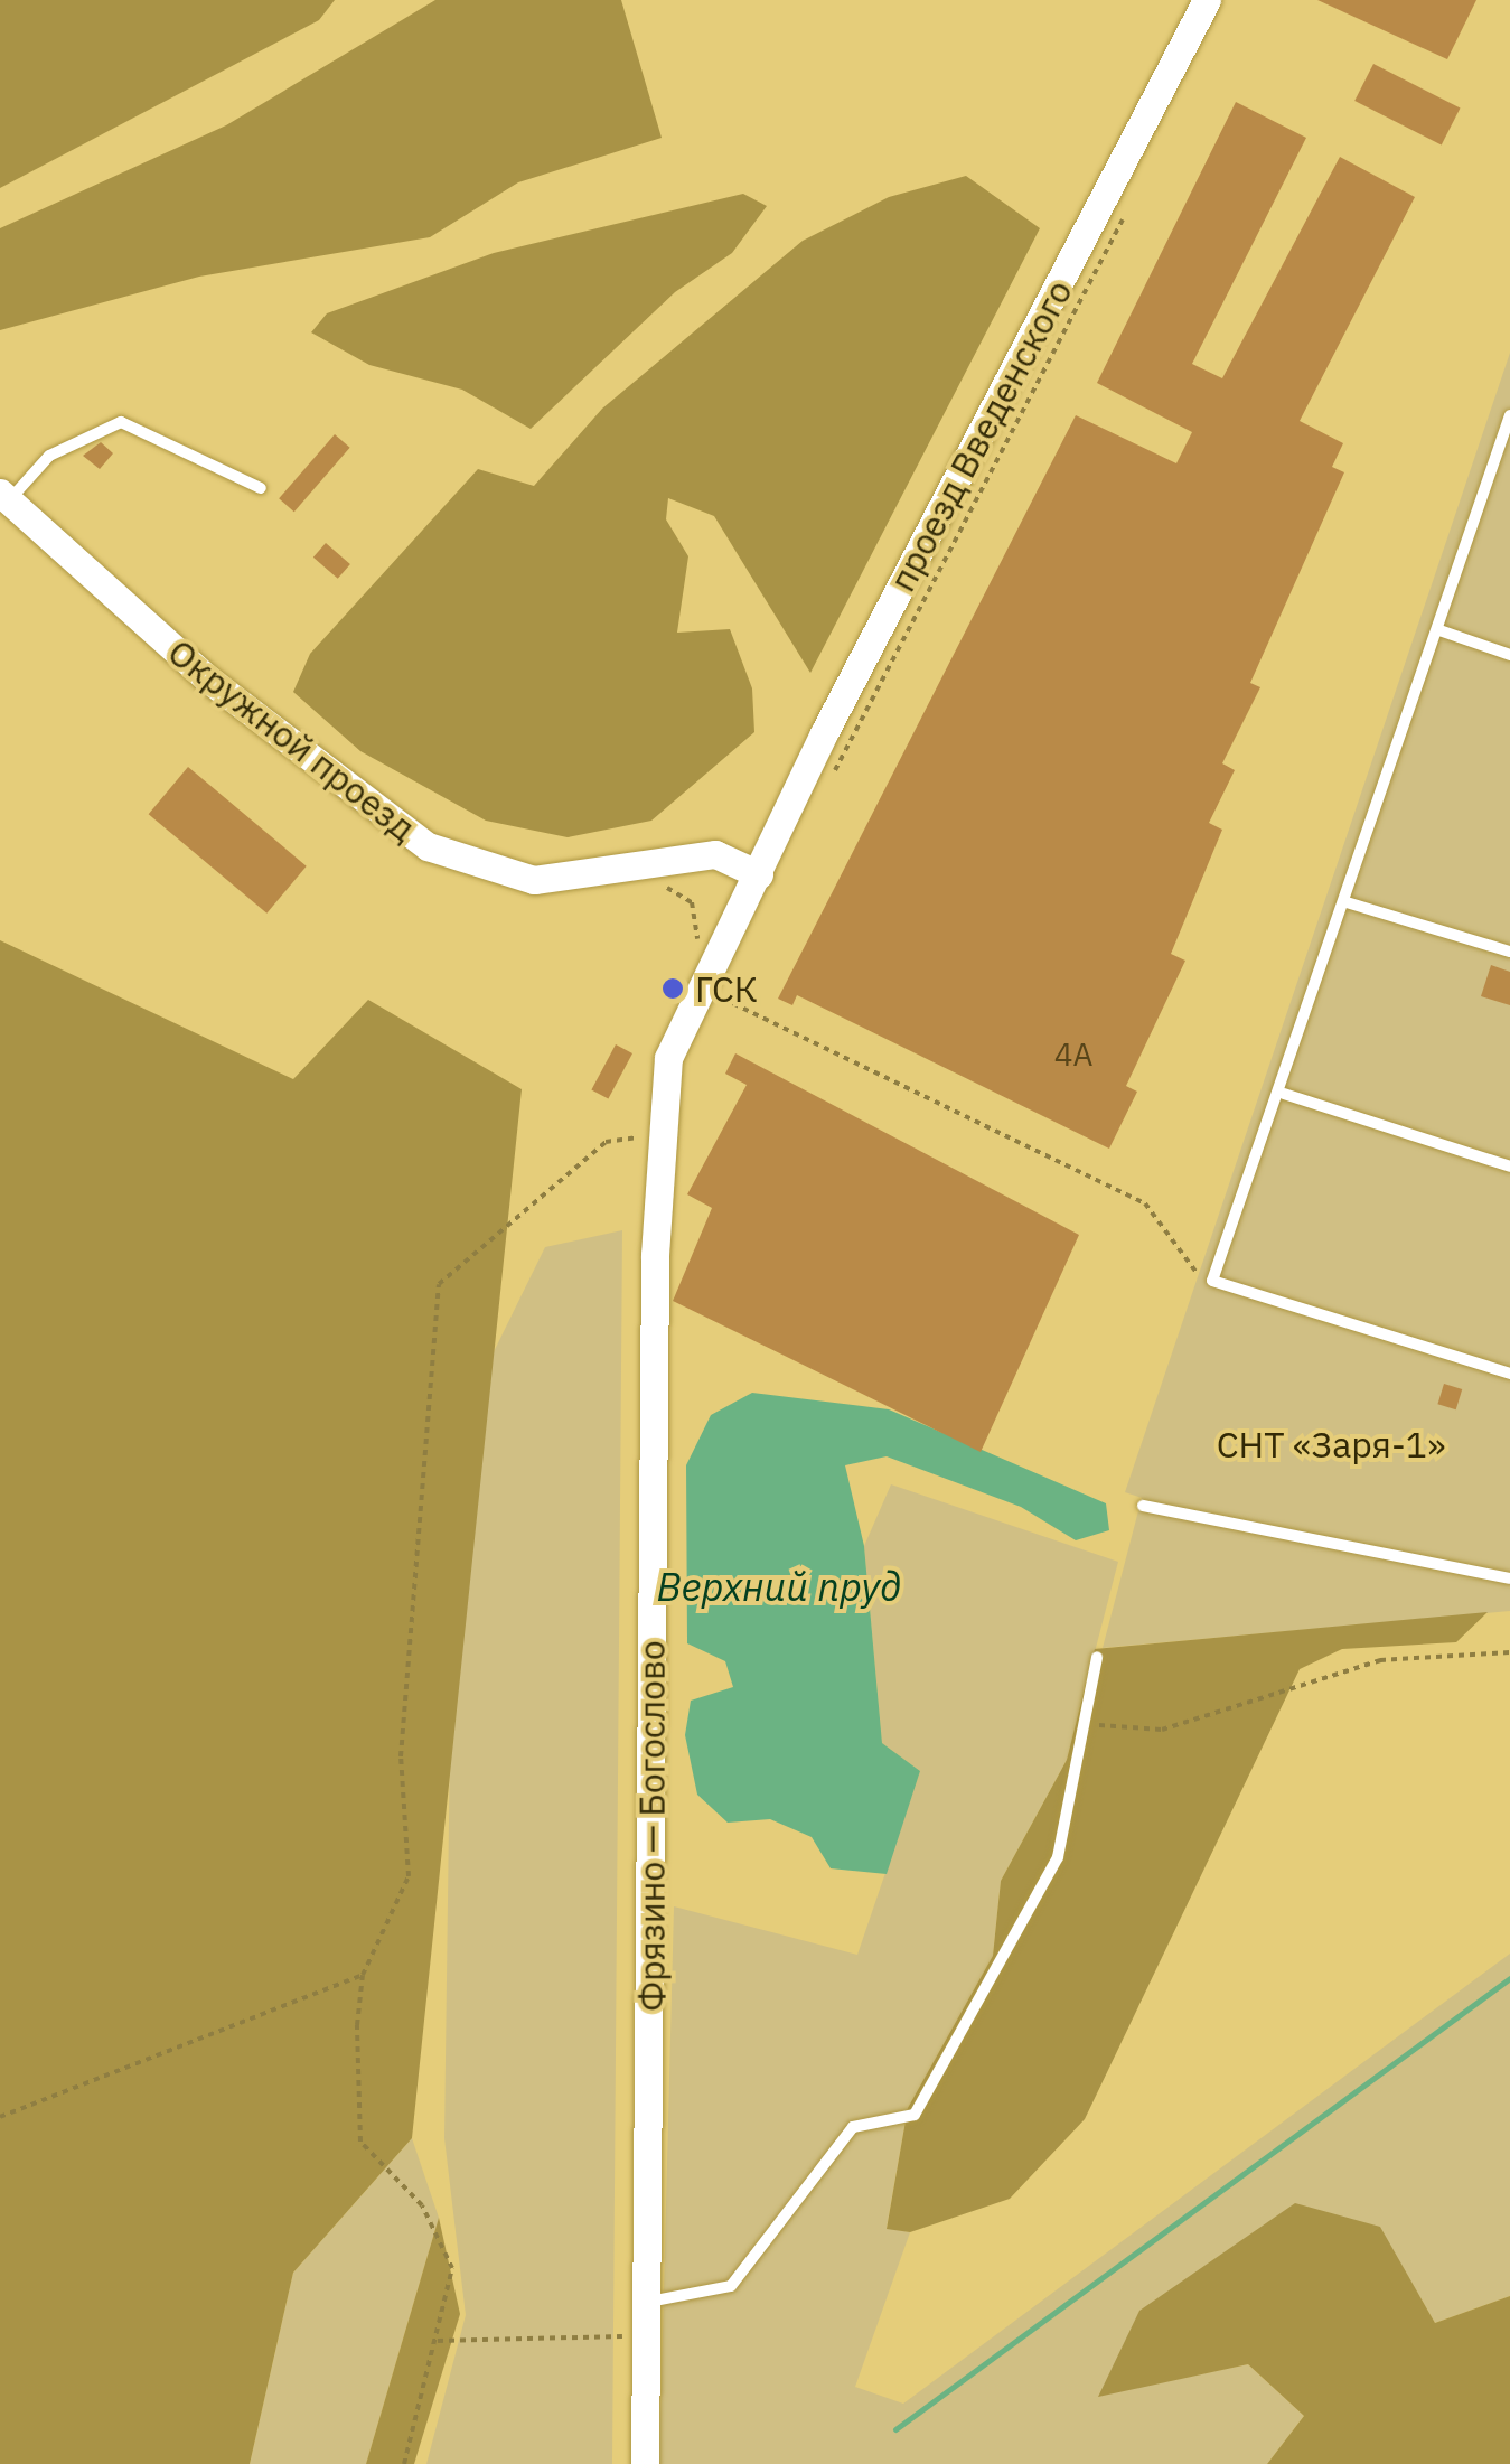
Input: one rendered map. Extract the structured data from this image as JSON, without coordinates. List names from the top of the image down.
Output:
{
  "streets": {
    "street": ["проезд Введенского", "Окружной проезд", "Фрязино — Богослово"]
  },
  "crossings": [
    ["проезд Введенского", "Окружной проезд"],
    ["проезд Введенского", "Фрязино — Богослово"],
    ["Окружной проезд", "Фрязино — Богослово"]
  ],
  "water": ["Верхний пруд"],
  "parks": ["СНТ «Заря-1»"],
  "places": ["ГСК"],
  "house_numbers": ["4А"]
}
